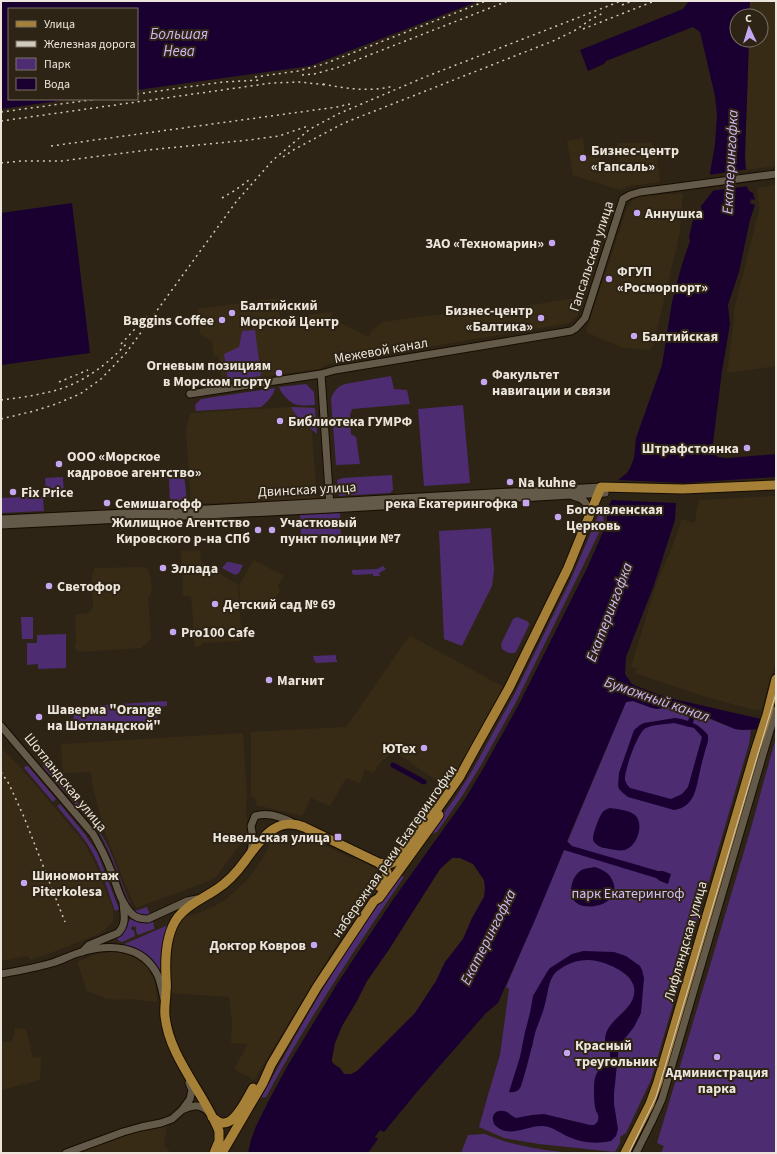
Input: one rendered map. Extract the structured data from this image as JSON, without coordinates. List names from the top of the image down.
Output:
{
  "streets": {
    "main road": ["набережная реки Екатерингофки", "Лифляндская улица"],
    "street": [
      "Гапсальская улица",
      "Межевой канал",
      "Двинская улица",
      "Шотландская улица"
    ]
  },
  "crossings": [
    ["Гапсальская улица", "Межевой канал"],
    ["Двинская улица", "набережная реки Екатерингофки"]
  ],
  "water": ["Большая Нева", "Екатерингофка", "Бумажный канал"],
  "parks": ["парк Екатерингоф"],
  "places": {
    "other": [
      "Бизнес-центр «Гапсаль»",
      "Аннушка",
      "ЗАО «Техномарин»",
      "ФГУП «Росморпорт»",
      "Балтийский Морской Центр",
      "Бизнес-центр «Балтика»",
      "Baggins Coffee",
      "Балтийская",
      "Огневым позициям в Морском порту",
      "Факультет навигации и связи",
      "Библиотека ГУМРФ",
      "Штрафстоянка",
      "ООО «Морское кадровое агентство»",
      "Na kuhne",
      "Fix Price",
      "Семишагофф",
      "Богоявленская Церковь",
      "Жилищное Агентство Кировского р-на СПб",
      "Участковый пункт полиции №7",
      "Эллада",
      "Светофор",
      "Детский сад № 69",
      "Pro100 Cafe",
      "Магнит",
      "Шаверма \"Orange на Шотландской\"",
      "ЮТех",
      "Шиномонтаж Piterkolesa",
      "Доктор Ковров",
      "Красный треугольник",
      "Администрация парка"
    ],
    "transit": ["река Екатерингофка", "Невельская улица"]
  },
  "legend": [
    "Улица",
    "Железная дорога",
    "Парк",
    "Вода"
  ],
  "north": "top"
}
